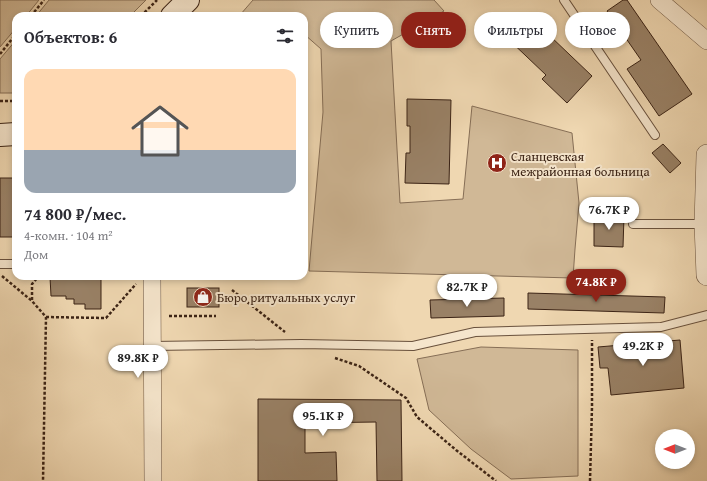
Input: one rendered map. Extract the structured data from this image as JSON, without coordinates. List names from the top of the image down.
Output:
{
  "places": {
    "hospital": ["Сланцевская межрайонная больница"],
    "shop": ["Бюро ритуальных услуг"]
  },
  "north": "left",
  "page": {
    "chip": [
      "Купить",
      "Снять",
      "Фильтры",
      "Новое"
    ],
    "heading": "Объектов: 6",
    "list": [
      {
        "name": "74 800 ₽/мес.",
        "note": "4-комн. · 104 m² · Дом"
      }
    ],
    "price": [
      "76.7K ₽",
      "74.8K ₽",
      "82.7K ₽",
      "49.2K ₽",
      "89.8K ₽",
      "95.1K ₽"
    ]
  }
}
